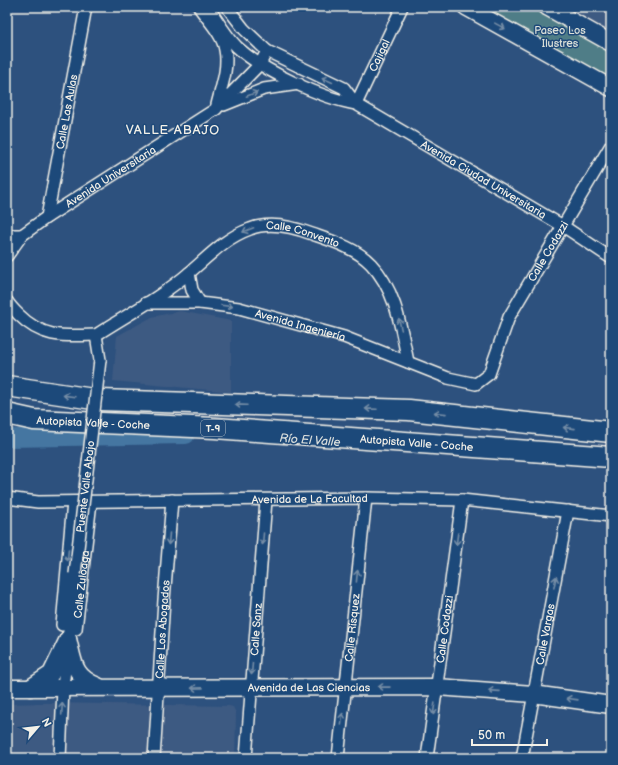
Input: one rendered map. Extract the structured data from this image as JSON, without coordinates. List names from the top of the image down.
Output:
{
  "streets": {
    "highway": ["Autopista Valle - Coche", "T-9"],
    "street": [
      "Cajigal",
      "Calle Las Aulas",
      "Avenida Universitaria",
      "Avenida Ciudad Universitaria",
      "Calle Convento",
      "Calle Codazzi",
      "Avenida Ingeniería",
      "Puente Valle Abajo",
      "Avenida de La Facultad",
      "Calle Zuloaga",
      "Calle Rísquez",
      "Calle Los Abogados",
      "Calle Sanz",
      "Calle Vargas",
      "Avenida de Las Ciencias"
    ]
  },
  "crossings": [
    ["Cajigal", "Avenida Ciudad Universitaria"],
    ["Calle Las Aulas", "Avenida Universitaria"],
    ["Avenida Universitaria", "Avenida Ciudad Universitaria"],
    ["Avenida Ciudad Universitaria", "Calle Codazzi"],
    ["Calle Convento", "Avenida Ingeniería"],
    ["Calle Codazzi", "Avenida Ingeniería"],
    ["Calle Codazzi", "Avenida de La Facultad"],
    ["Calle Codazzi", "Avenida de Las Ciencias"],
    ["Puente Valle Abajo", "Calle Zuloaga"],
    ["Avenida de La Facultad", "Calle Zuloaga"],
    ["Avenida de La Facultad", "Calle Rísquez"],
    ["Avenida de La Facultad", "Calle Los Abogados"],
    ["Avenida de La Facultad", "Calle Sanz"],
    ["Avenida de La Facultad", "Calle Vargas"],
    ["Calle Zuloaga", "Avenida de Las Ciencias"],
    ["Calle Rísquez", "Avenida de Las Ciencias"],
    ["Calle Los Abogados", "Avenida de Las Ciencias"],
    ["Calle Sanz", "Avenida de Las Ciencias"],
    ["Calle Vargas", "Avenida de Las Ciencias"]
  ],
  "one_way": [
    "Calle Codazzi",
    "Avenida Ingeniería",
    "Calle Rísquez",
    "Calle Los Abogados",
    "Calle Sanz",
    "Calle Vargas",
    "Avenida de Las Ciencias"
  ],
  "districts": ["VALLE ABAJO"],
  "water": ["Río El Valle"],
  "parks": ["Paseo Los Ilustres"],
  "scale_bar": "50 m",
  "north": "top right"
}
